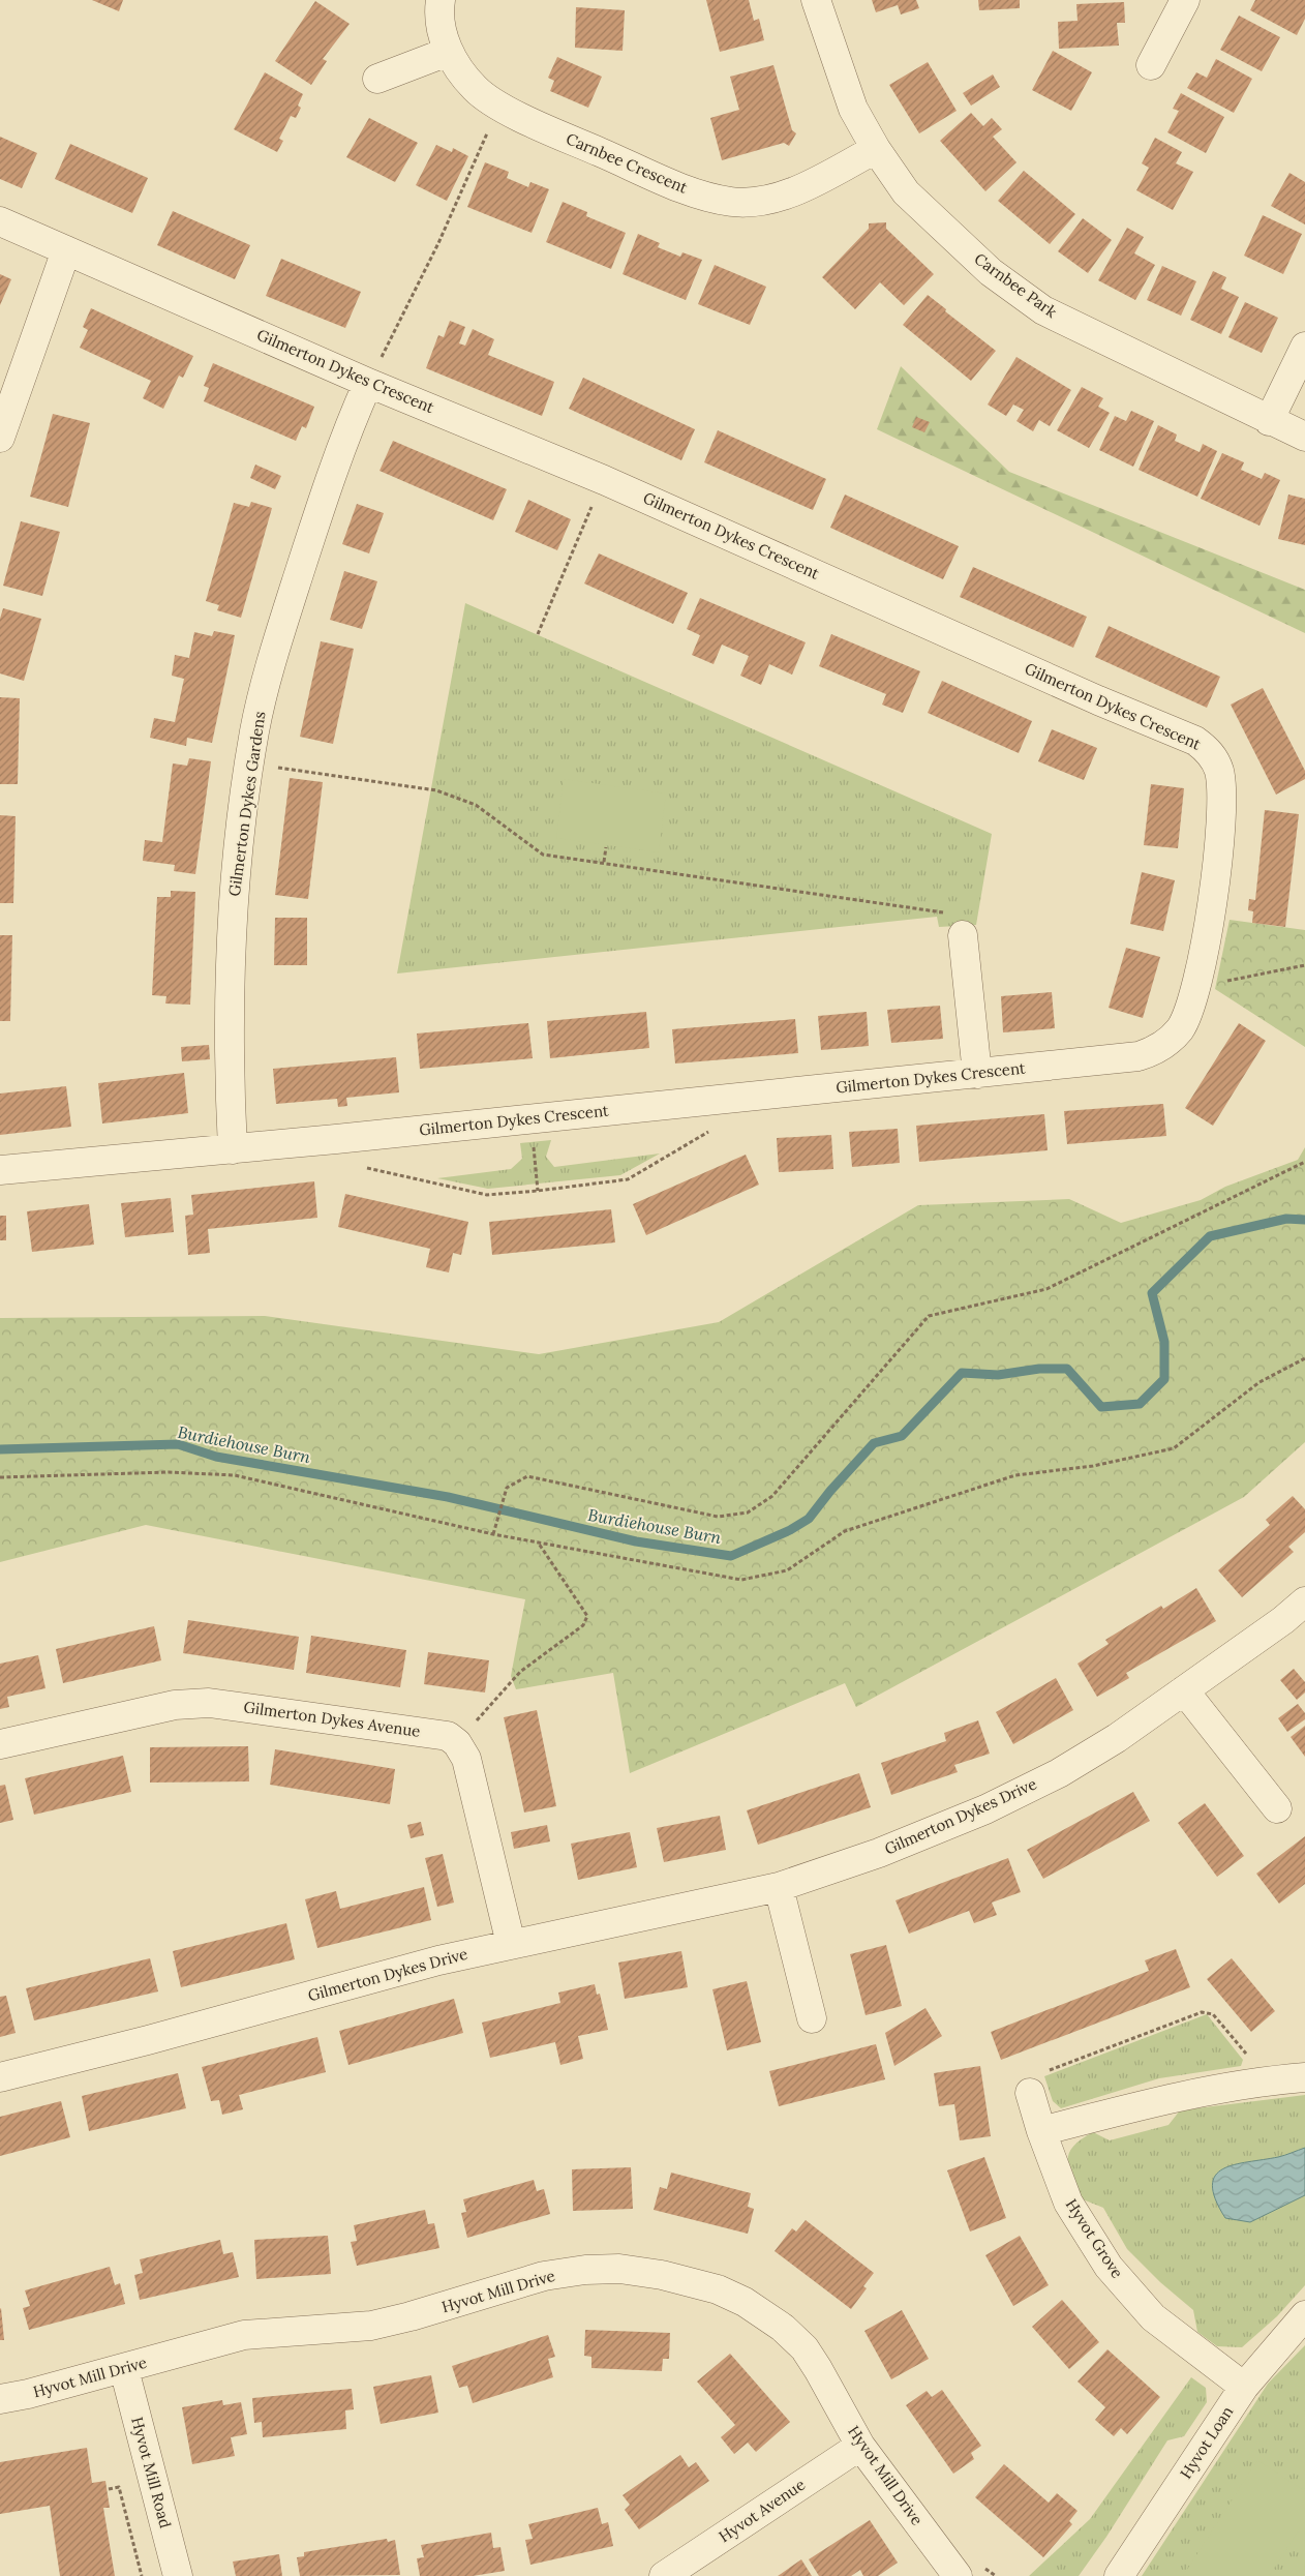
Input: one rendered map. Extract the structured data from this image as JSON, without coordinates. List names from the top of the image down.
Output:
{
  "streets": {
    "street": [
      "Carnbee Crescent",
      "Carnbee Park",
      "Gilmerton Dykes Crescent",
      "Gilmerton Dykes Gardens",
      "Gilmerton Dykes Avenue",
      "Gilmerton Dykes Drive",
      "Hyvot Grove",
      "Hyvot Mill Drive",
      "Hyvot Loan",
      "Hyvot Mill Road",
      "Hyvot Avenue"
    ]
  },
  "crossings": [
    ["Carnbee Crescent", "Carnbee Park"],
    ["Gilmerton Dykes Crescent", "Gilmerton Dykes Gardens"],
    ["Hyvot Grove", "Hyvot Loan"],
    ["Hyvot Mill Drive", "Hyvot Mill Road"],
    ["Hyvot Mill Drive", "Hyvot Avenue"]
  ],
  "water": ["Burdiehouse Burn"]
}
